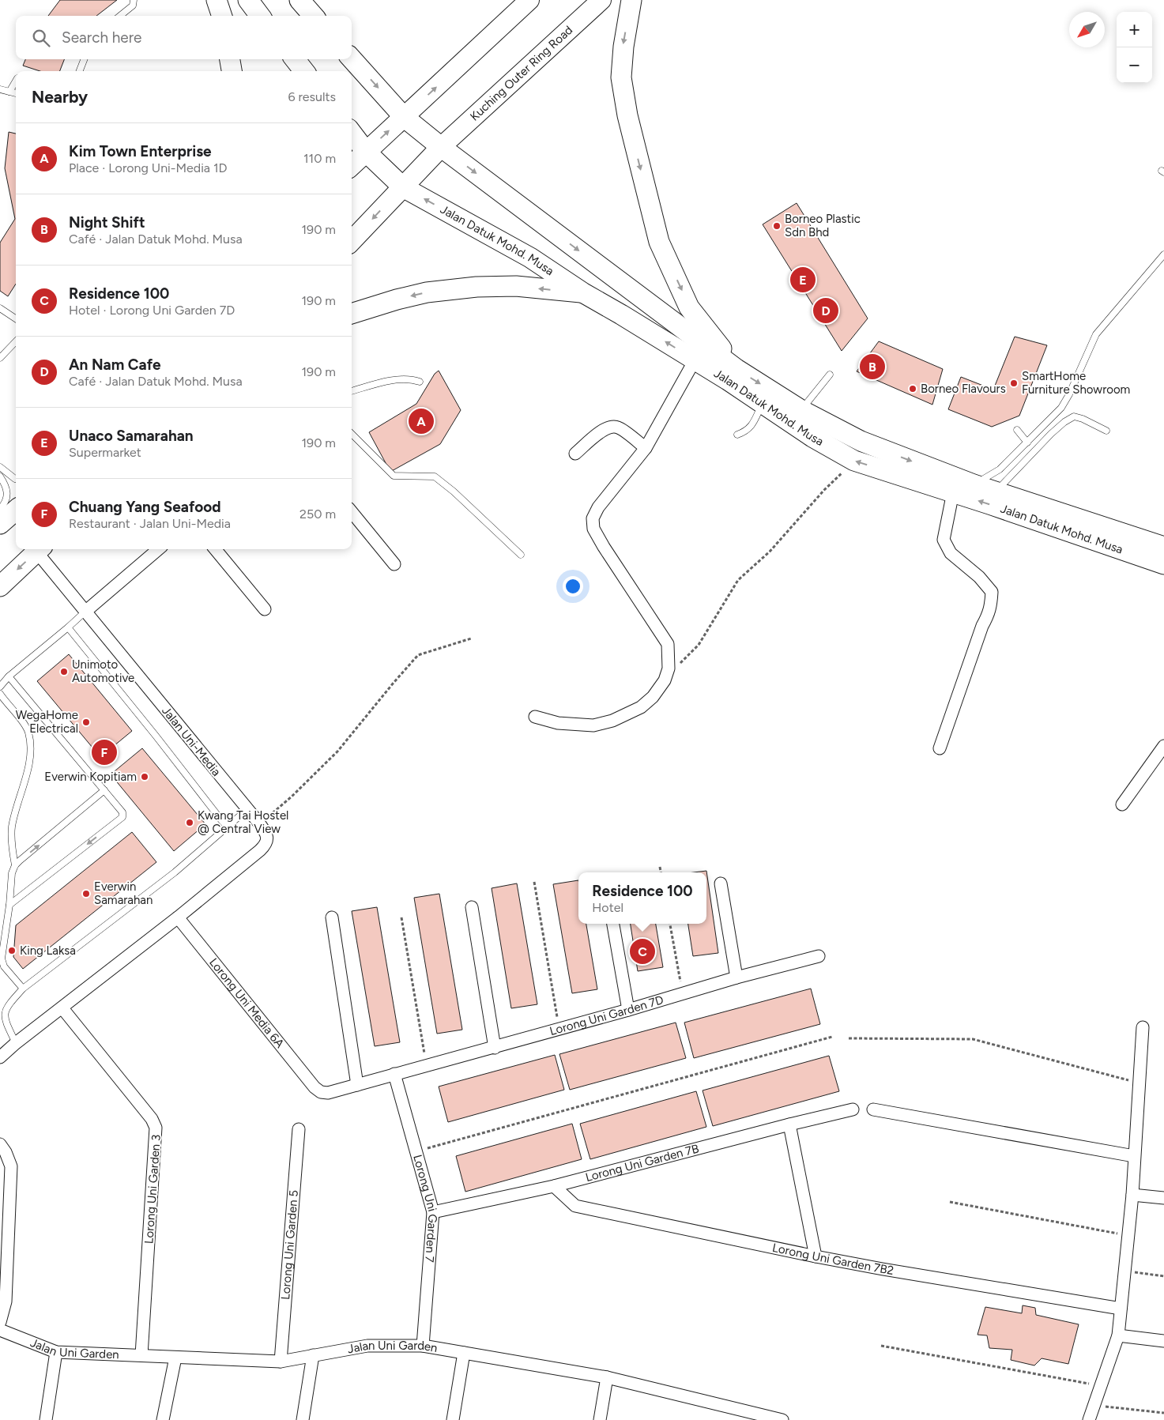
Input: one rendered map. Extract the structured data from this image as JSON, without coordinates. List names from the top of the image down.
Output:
{
  "streets": {
    "highway": ["Jalan Datuk Mohd. Musa"],
    "main road": ["Kuching Outer Ring Road"],
    "street": [
      "Jalan Uni-Media",
      "Lorong Uni Media 6A",
      "Lorong Uni Garden 7D",
      "Lorong Uni Garden 7B",
      "Lorong Uni Garden 3",
      "Lorong Uni Garden 7",
      "Lorong Uni Garden 5",
      "Lorong Uni Garden 7B2",
      "Jalan Uni Garden"
    ]
  },
  "crossings": [
    ["Kuching Outer Ring Road", "Jalan Datuk Mohd. Musa"],
    ["Jalan Uni-Media", "Lorong Uni Media 6A"],
    ["Jalan Uni-Media", "Lorong Uni Garden 3"],
    ["Lorong Uni Media 6A", "Lorong Uni Garden 7D"],
    ["Lorong Uni Garden 7D", "Lorong Uni Garden 7"],
    ["Lorong Uni Garden 7B", "Lorong Uni Garden 7"],
    ["Lorong Uni Garden 7B", "Lorong Uni Garden 7B2"],
    ["Lorong Uni Garden 3", "Jalan Uni Garden"],
    ["Lorong Uni Garden 7", "Jalan Uni Garden"],
    ["Lorong Uni Garden 5", "Jalan Uni Garden"]
  ],
  "places": [
    "Borneo Plastic Sdn Bhd",
    "SmartHome Furniture Showroom",
    "Borneo Flavours",
    "Unimoto Automotive",
    "WegaHome Electrical",
    "Everwin Kopitiam",
    "Kwang Tai Hostel @ Central View",
    "Everwin Samarahan",
    "King Laksa"
  ],
  "north": "bottom left",
  "page": {
    "map_buttons": ["+", "−"],
    "search": "Search here",
    "heading": ["Nearby", "6 results"],
    "list": [
      {
        "mark": "A",
        "name": "Kim Town Enterprise",
        "note": "Place · Lorong Uni-Media 1D",
        "value": "110 m"
      },
      {
        "mark": "B",
        "name": "Night Shift",
        "note": "Café · Jalan Datuk Mohd. Musa",
        "value": "190 m"
      },
      {
        "mark": "C",
        "name": "Residence 100",
        "note": "Hotel · Lorong Uni Garden 7D",
        "value": "190 m"
      },
      {
        "mark": "D",
        "name": "An Nam Cafe",
        "note": "Café · Jalan Datuk Mohd. Musa",
        "value": "190 m"
      },
      {
        "mark": "E",
        "name": "Unaco Samarahan",
        "note": "Supermarket",
        "value": "190 m"
      },
      {
        "mark": "F",
        "name": "Chuang Yang Seafood",
        "note": "Restaurant · Jalan Uni-Media",
        "value": "250 m"
      }
    ],
    "pins": [
      "E",
      "D",
      "B",
      "A",
      "F",
      "C"
    ],
    "popup": ["Residence 100", "Hotel"]
  }
}
